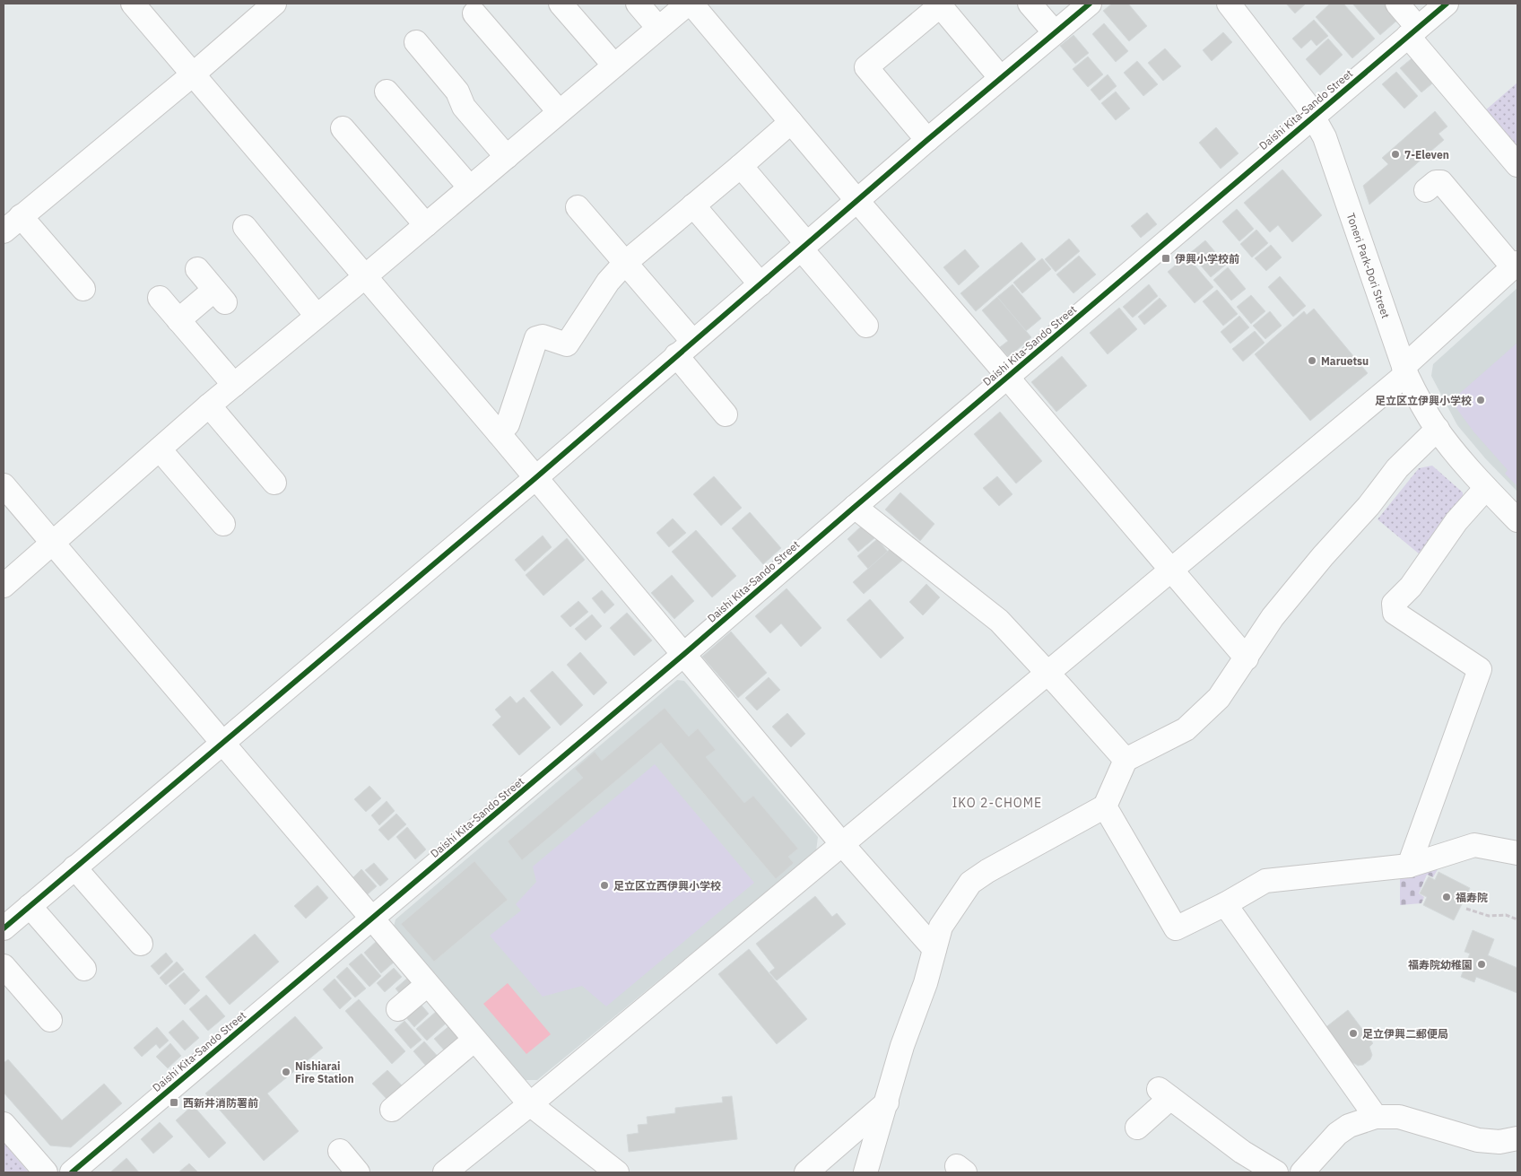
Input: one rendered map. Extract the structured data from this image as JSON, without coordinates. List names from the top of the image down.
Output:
{
  "streets": {
    "street": ["Daishi Kita-Sando Street", "Toneri Park-Dori Street"]
  },
  "crossings": [
    ["Daishi Kita-Sando Street", "Toneri Park-Dori Street"]
  ],
  "districts": ["IKO 2-CHOME"],
  "places": {
    "other": [
      "7-Eleven",
      "Maruetsu",
      "足立区立伊興小学校",
      "足立区立西伊興小学校",
      "福寿院",
      "福寿院幼稚園",
      "足立伊興二郵便局",
      "Nishiarai Fire Station"
    ],
    "transit": ["伊興小学校前", "西新井消防署前"]
  }
}
